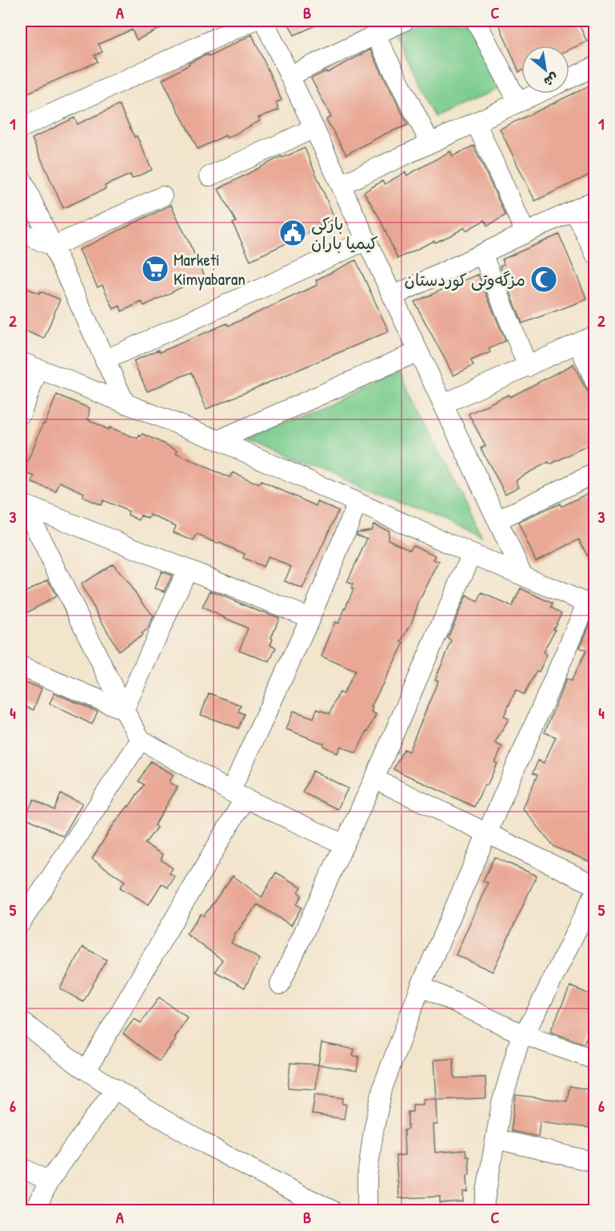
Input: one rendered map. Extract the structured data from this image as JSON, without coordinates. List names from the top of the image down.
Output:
{
  "places": {
    "public building": ["باركى كيميا باران"],
    "supermarket": ["Marketi Kimyabaran"],
    "mosque": ["مزگەوتی کوردستان"]
  },
  "north": "bottom right",
  "grid": {
    "columns": ["A", "B", "C"],
    "rows": [
      "1",
      "2",
      "3",
      "4",
      "5",
      "6"
    ]
  }
}
